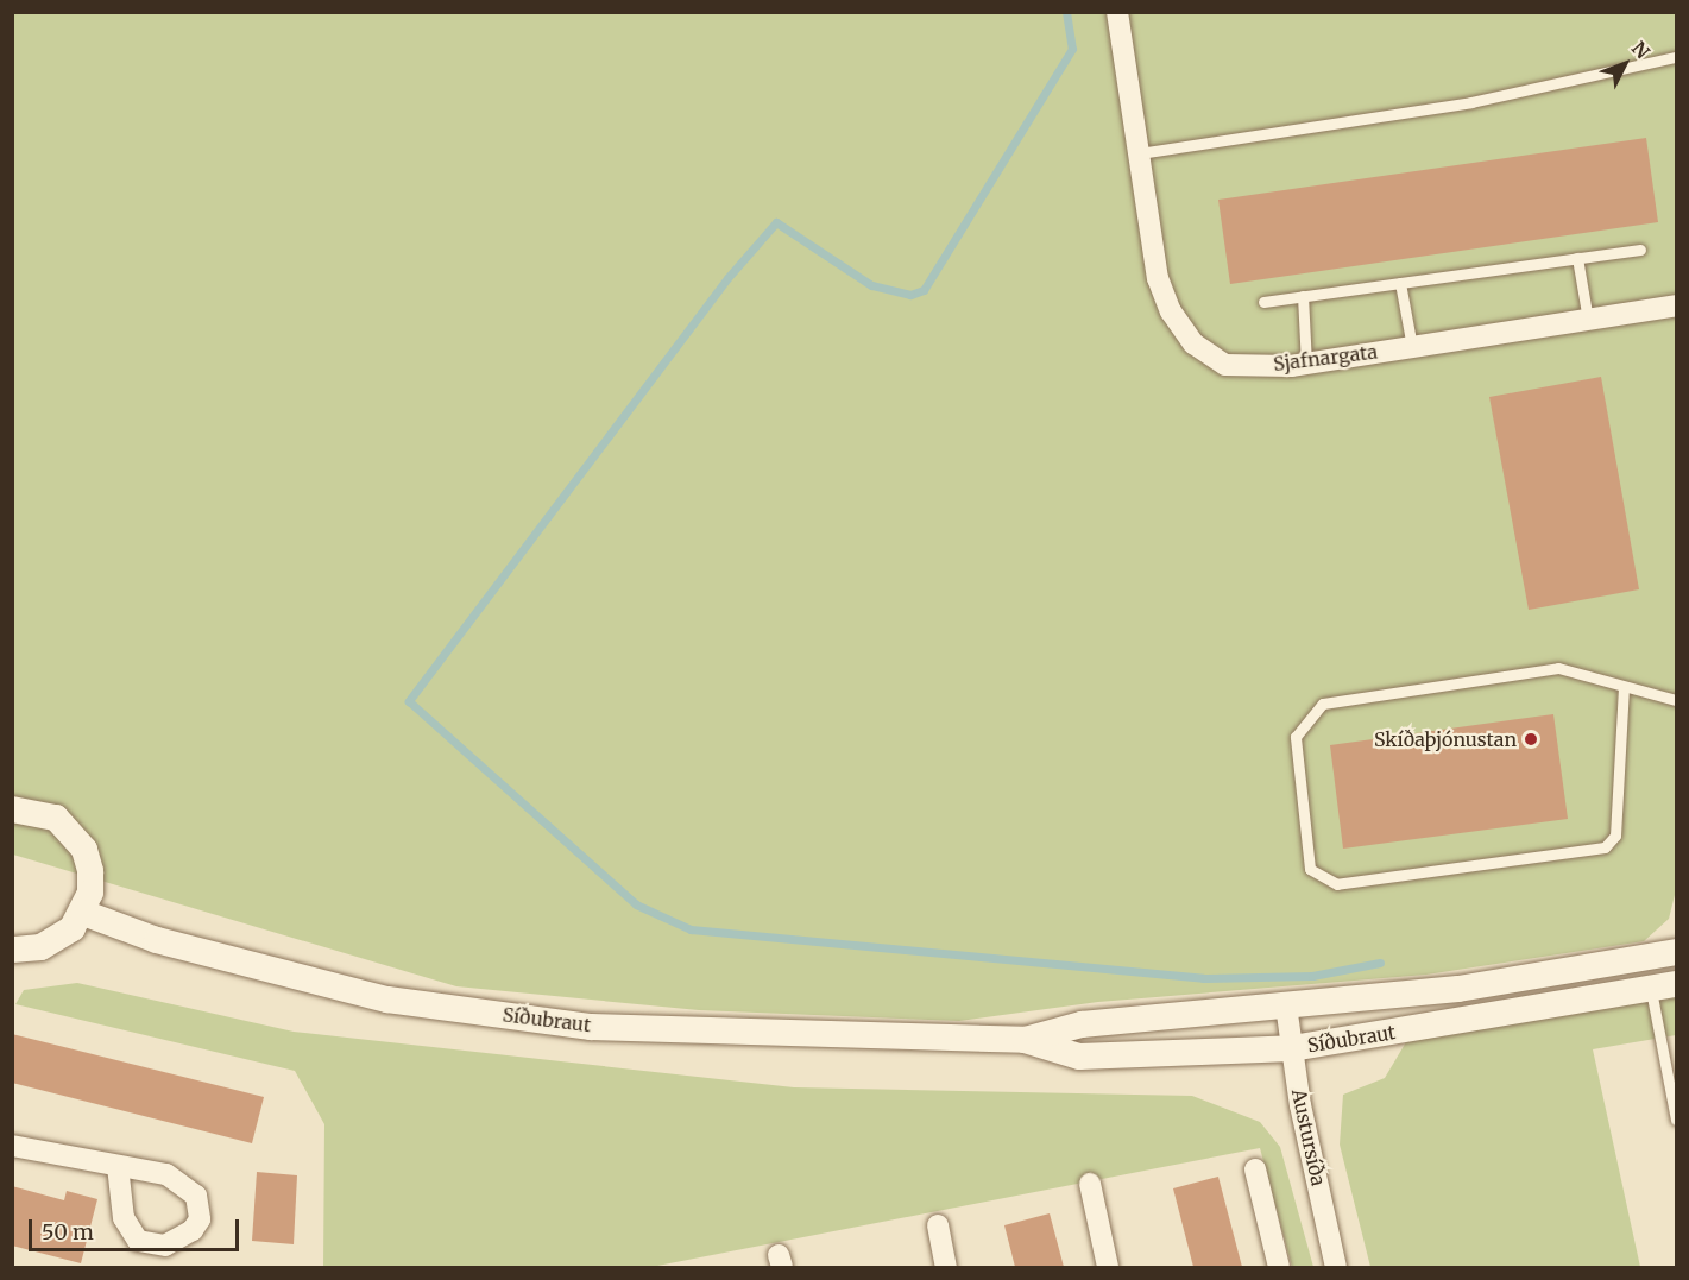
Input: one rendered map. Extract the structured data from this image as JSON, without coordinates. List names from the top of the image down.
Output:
{
  "streets": {
    "street": ["Sjafnargata", "Síðubraut", "Austursíða"]
  },
  "crossings": [
    ["Síðubraut", "Austursíða"]
  ],
  "places": ["Skíðaþjónustan"],
  "scale_bar": "50 m",
  "north": "top right"
}
